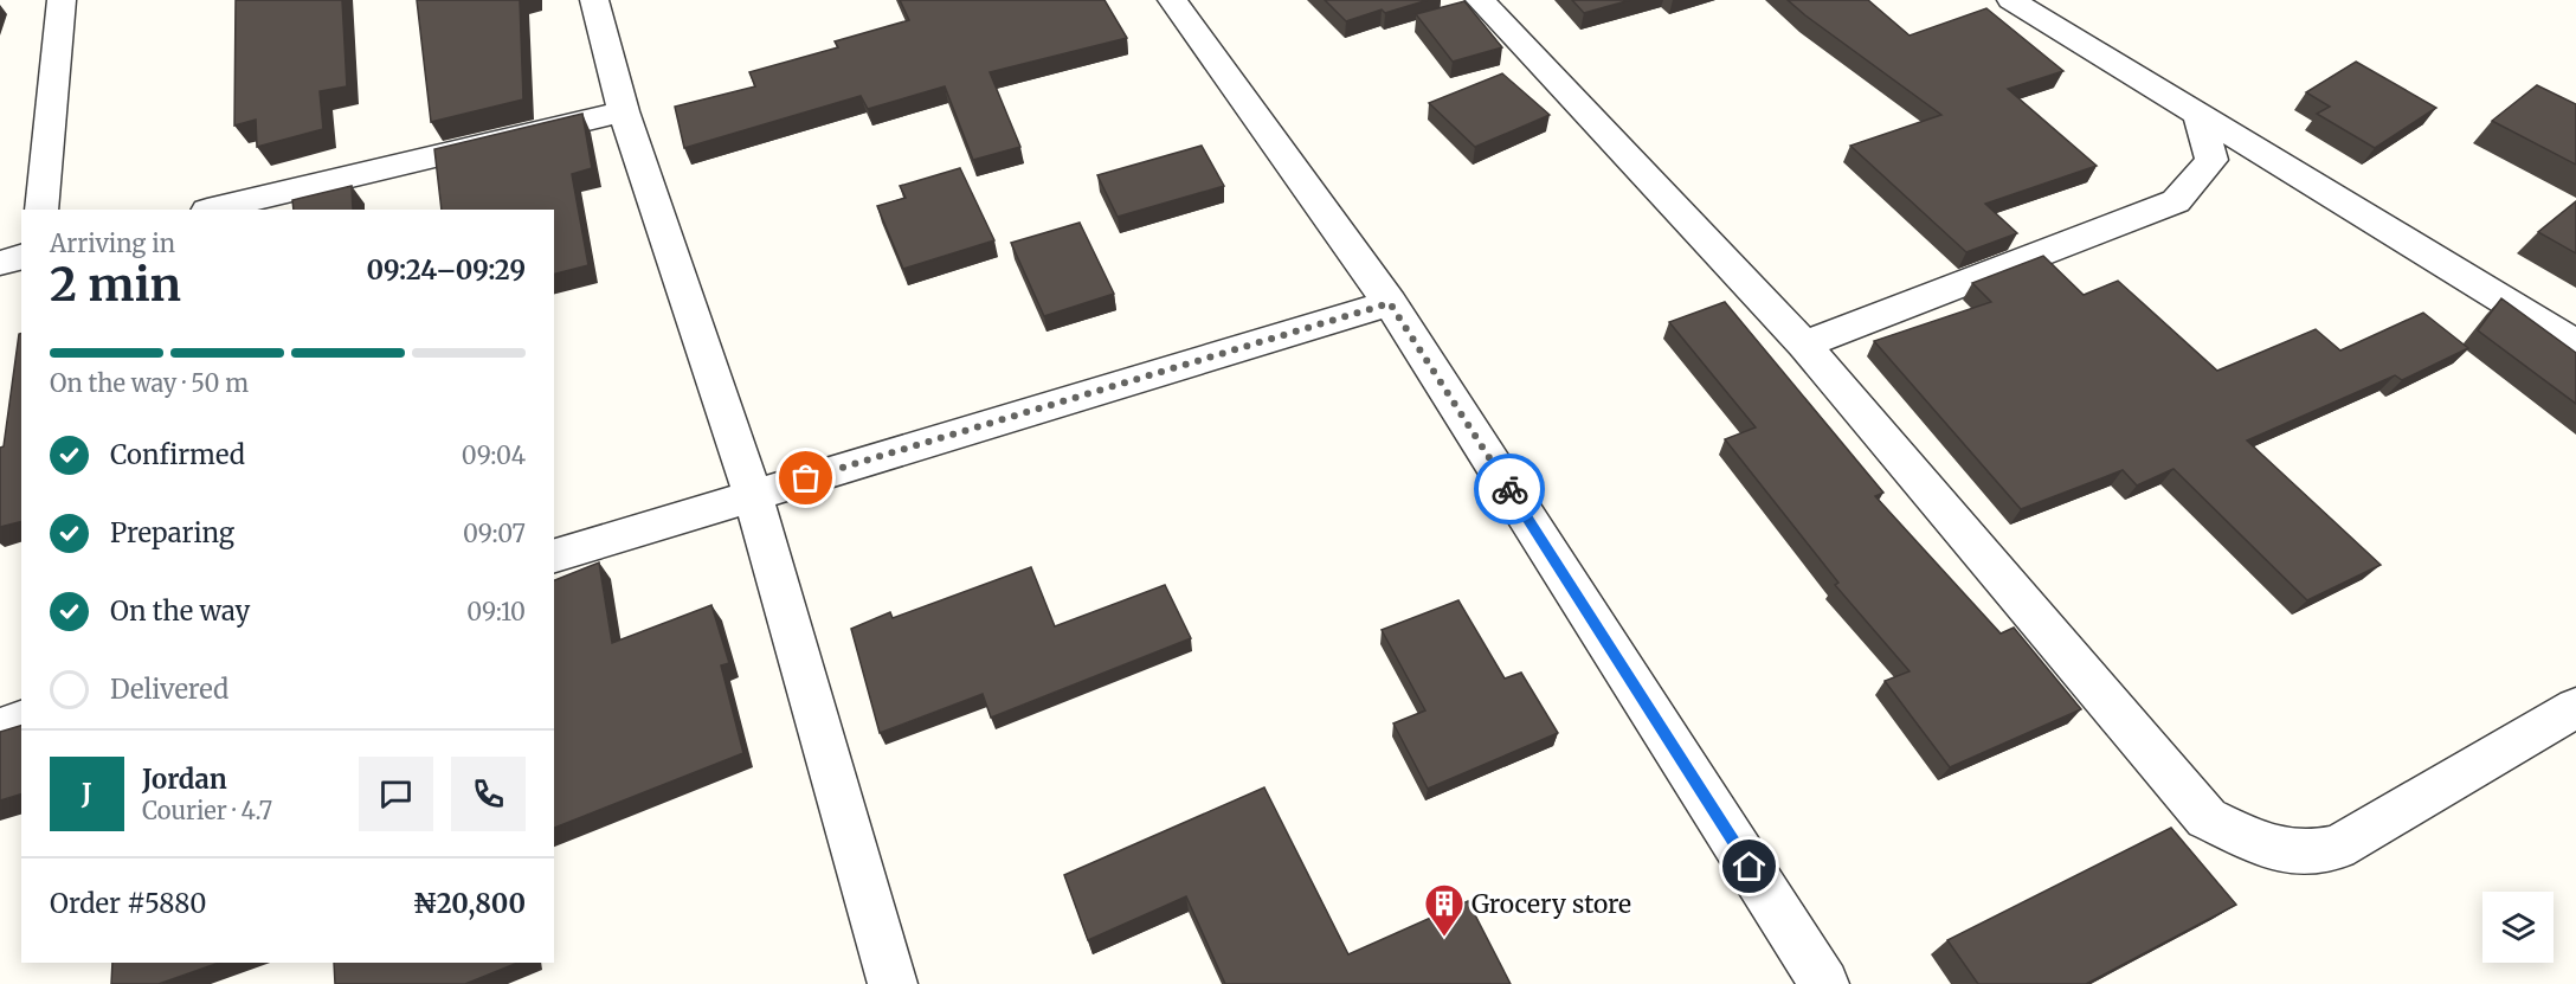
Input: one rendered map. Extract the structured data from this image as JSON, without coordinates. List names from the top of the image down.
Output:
{
  "places": {
    "building": ["Grocery store"]
  },
  "page": {
    "heading": ["2 min", "Arriving in", "09:24–09:29"],
    "panel": [
      "Jordan",
      "Courier · 4.7",
      "Order #5880",
      "₦20,800"
    ],
    "bar": "On the way · 50 m",
    "list": [
      ["Confirmed", "09:04"],
      ["Preparing", "09:07"],
      ["On the way", "09:10"],
      "Delivered"
    ],
    "round": "J"
  }
}
